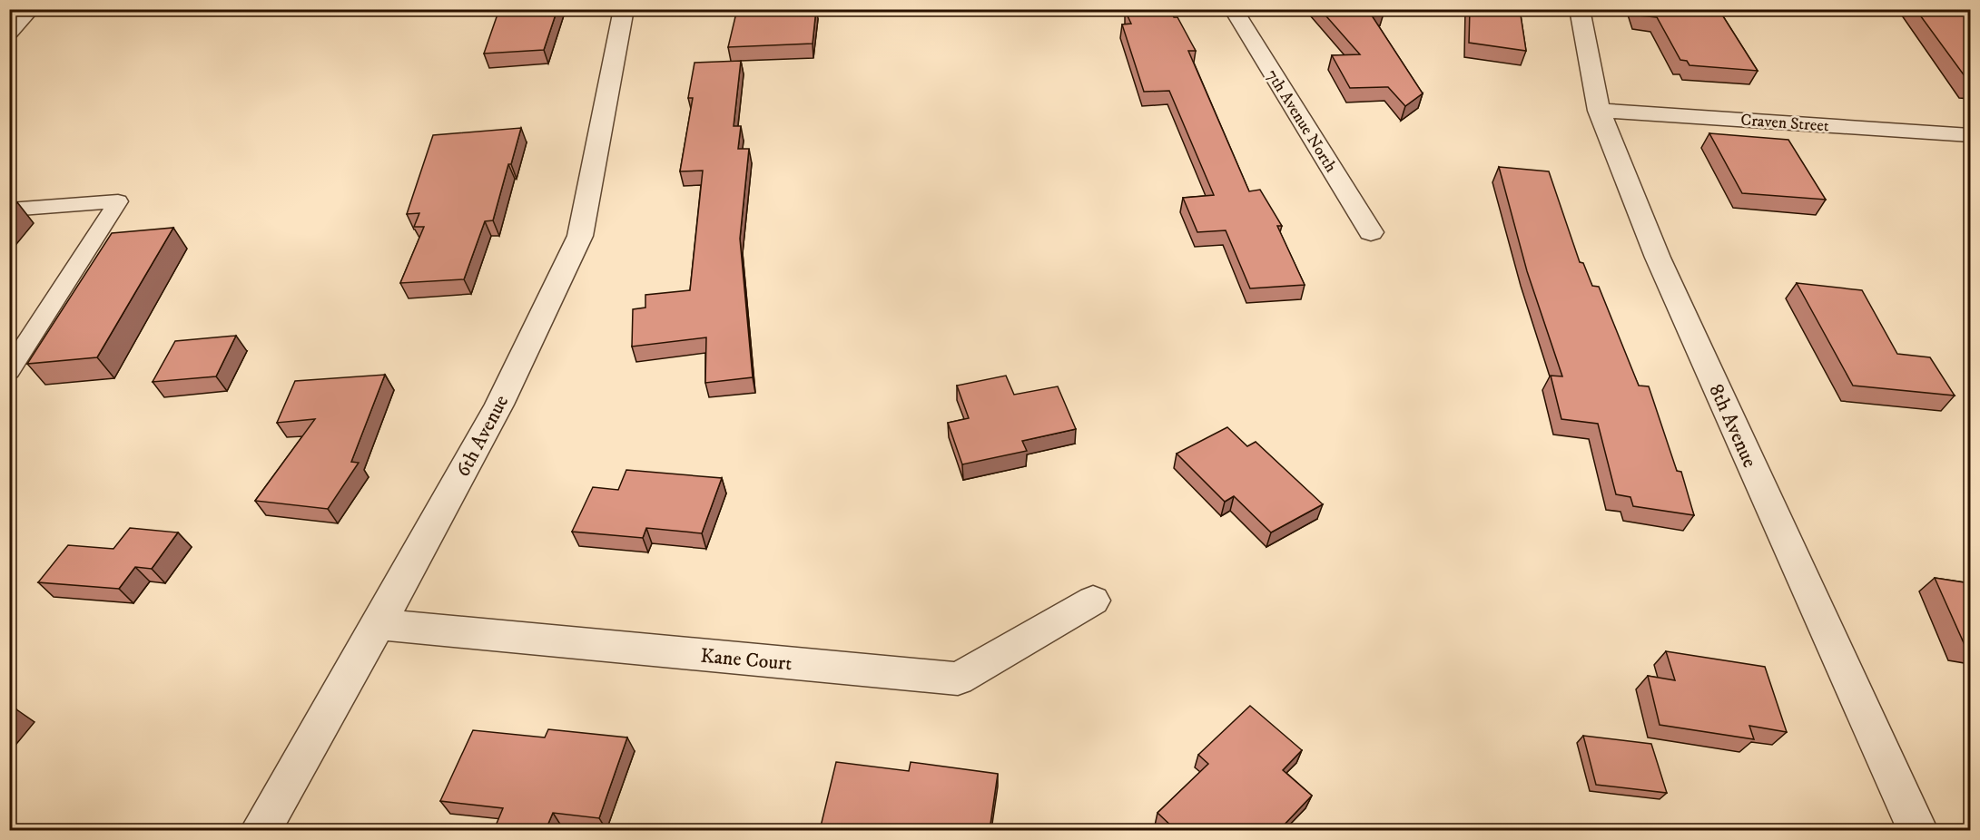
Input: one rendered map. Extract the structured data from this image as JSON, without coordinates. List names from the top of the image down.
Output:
{
  "streets": {
    "street": [
      "7th Avenue North",
      "Craven Street",
      "8th Avenue",
      "6th Avenue",
      "Kane Court"
    ]
  },
  "crossings": [
    ["Craven Street", "8th Avenue"],
    ["6th Avenue", "Kane Court"]
  ]
}
